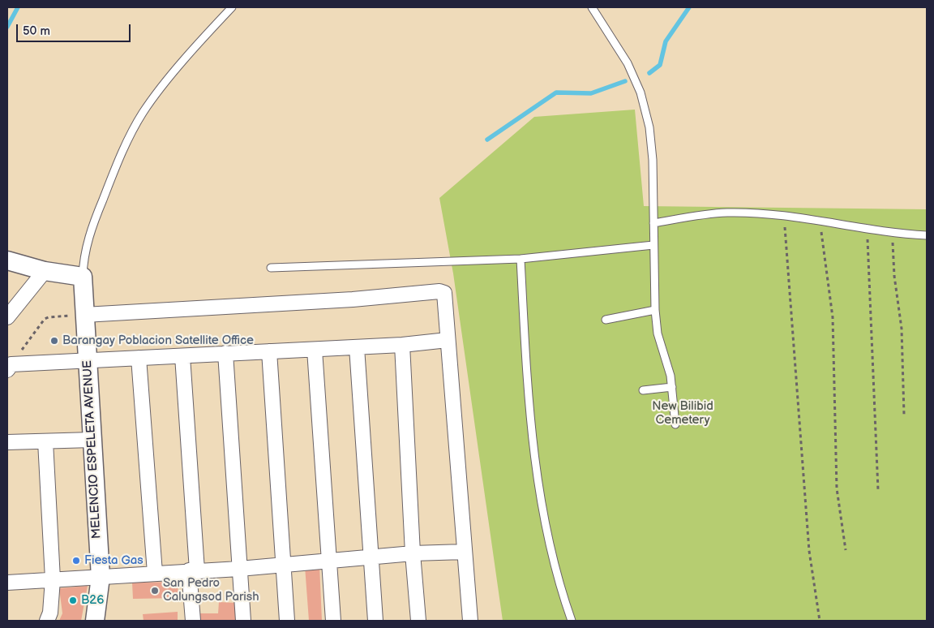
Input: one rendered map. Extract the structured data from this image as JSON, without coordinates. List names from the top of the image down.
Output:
{
  "streets": {
    "street": ["MELENCIO ESPELETA AVENUE"]
  },
  "parks": ["New Bilibid Cemetery"],
  "places": [
    "Barangay Poblacion Satellite Office",
    "Fiesta Gas",
    "San Pedro Calungsod Parish",
    "B26"
  ],
  "scale_bar": "50 m"
}
